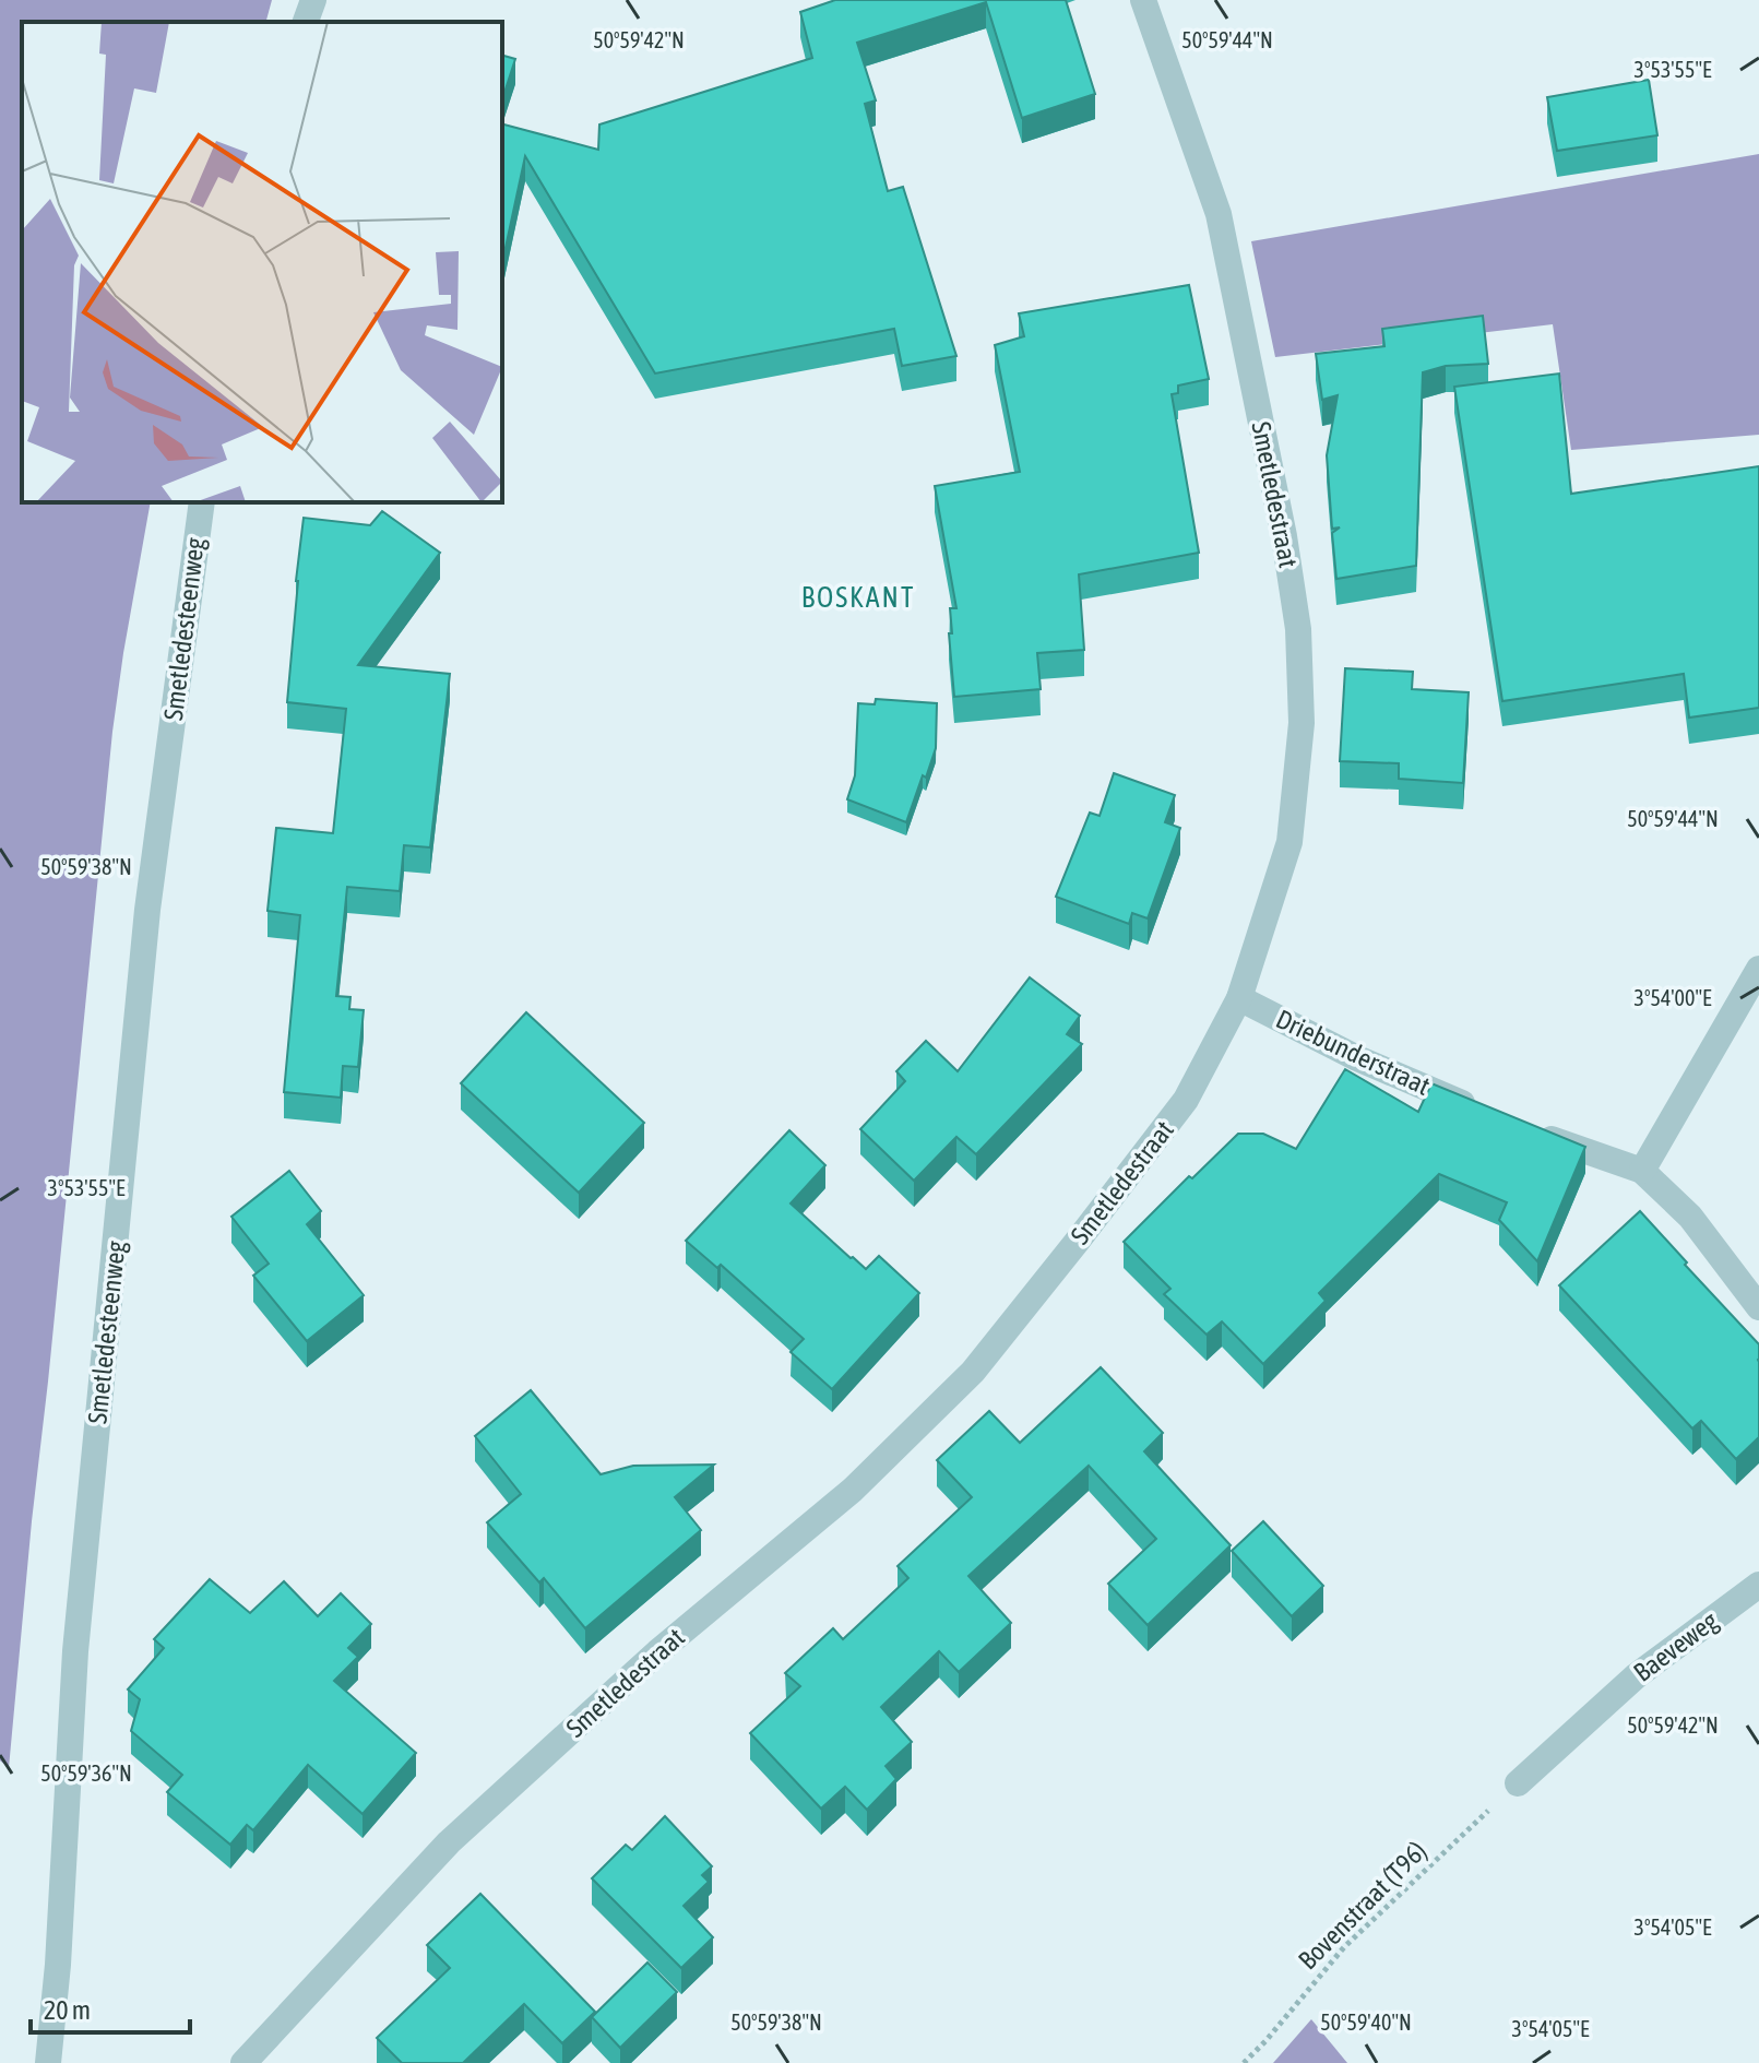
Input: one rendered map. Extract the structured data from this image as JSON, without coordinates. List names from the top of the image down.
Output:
{
  "streets": {
    "street": [
      "Smetledestraat",
      "Smetledesteenweg",
      "Driebunderstraat",
      "Baeveweg"
    ],
    "path": ["Bovenstraat (T96)"]
  },
  "crossings": [
    ["Smetledestraat", "Driebunderstraat"],
    ["Baeveweg", "Bovenstraat (T96)"]
  ],
  "districts": ["BOSKANT"],
  "scale_bar": "20 m",
  "coordinates": [
    "50°59'42\"N",
    "50°59'44\"N",
    "3°53'55\"E",
    "50°59'38\"N",
    "3°54'00\"E",
    "50°59'36\"N",
    "3°54'05\"E",
    "50°59'40\"N"
  ]
}
